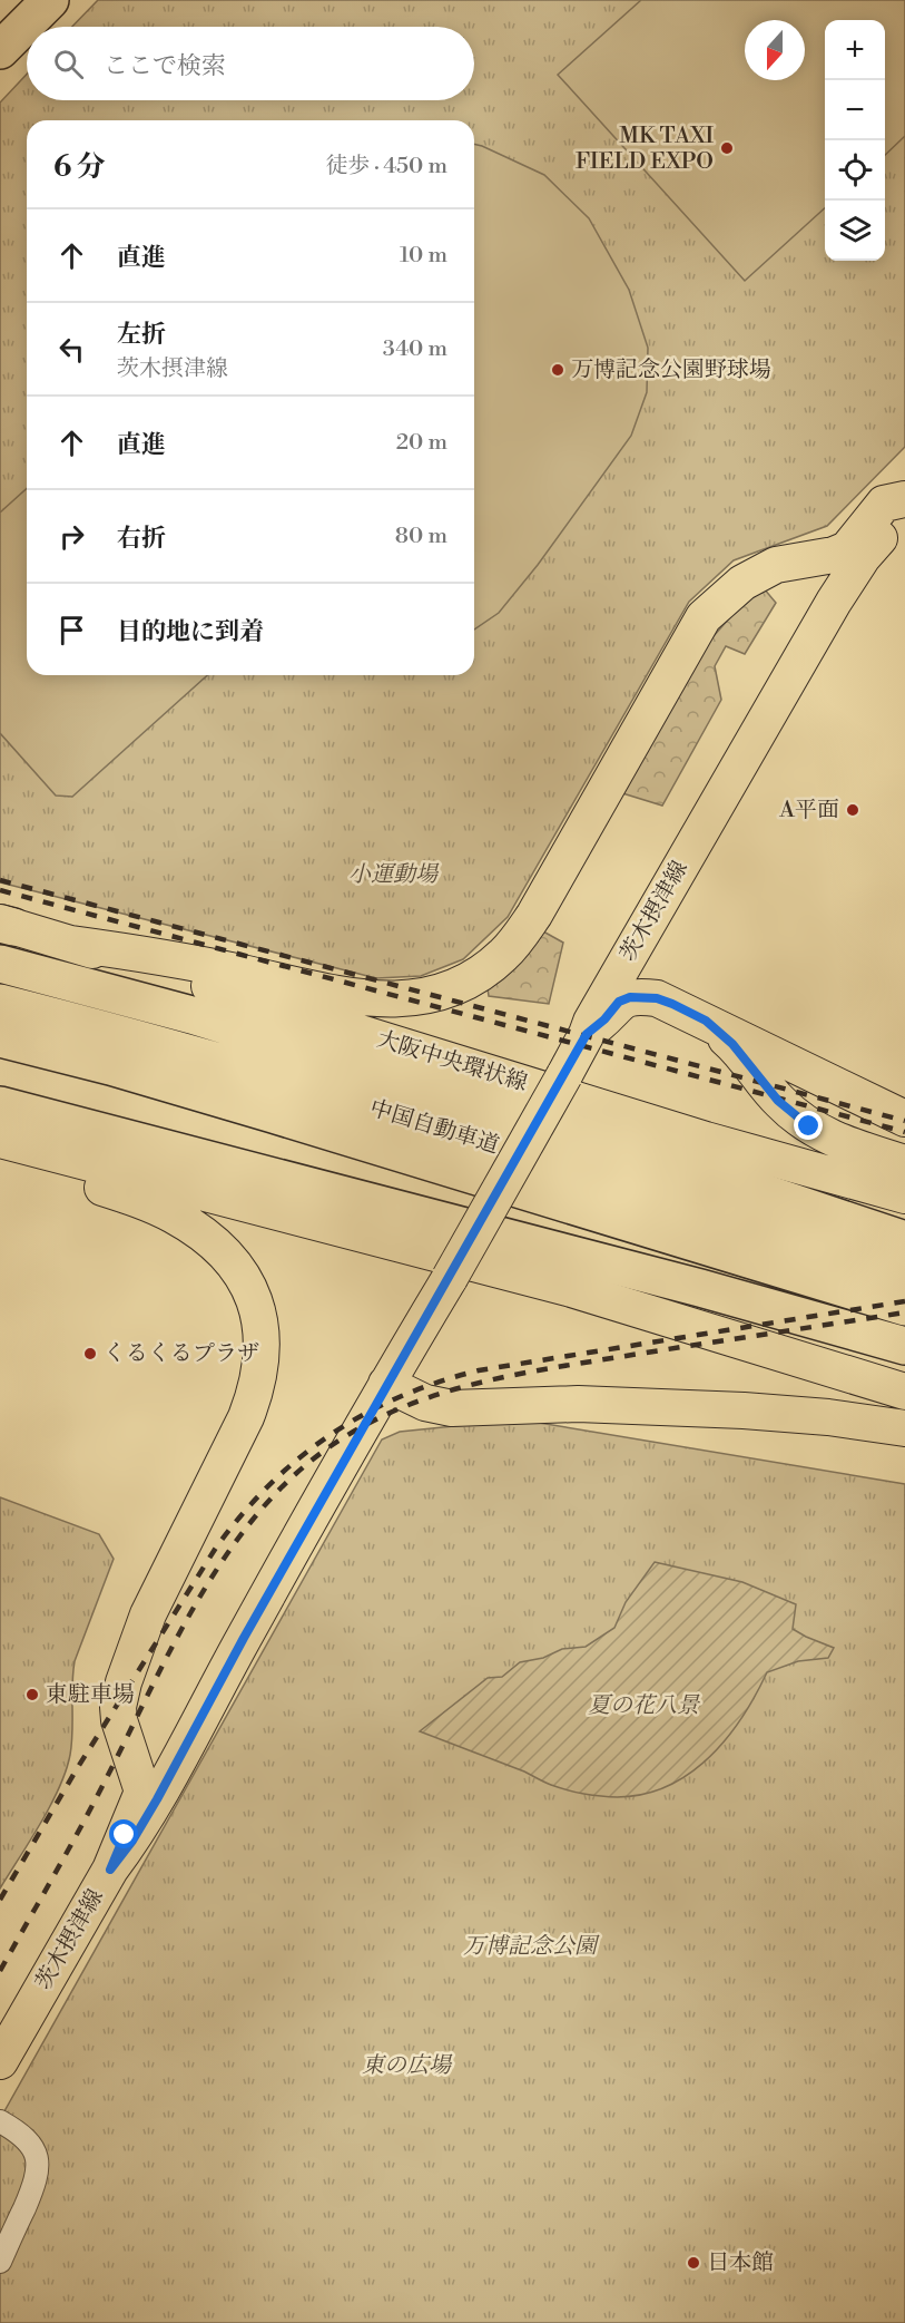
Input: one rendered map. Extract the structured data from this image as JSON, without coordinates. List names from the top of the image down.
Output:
{
  "streets": {
    "highway": ["中国自動車道"],
    "main road": ["茨木摂津線", "大阪中央環状線"]
  },
  "parks": [
    "小運動場",
    "夏の花八景",
    "万博記念公園",
    "東の広場"
  ],
  "places": [
    "MK TAXI FIELD EXPO",
    "万博記念公園野球場",
    "A平面",
    "くるくるプラザ",
    "東駐車場",
    "日本館"
  ],
  "north": "bottom",
  "page": {
    "map_buttons": ["+", "−"],
    "search": "ここで検索",
    "heading": ["6 分", "徒歩 · 450 m"],
    "list": [
      ["直進", "10 m"],
      ["左折", "茨木摂津線", "340 m"],
      ["直進", "20 m"],
      ["右折", "80 m"],
      "目的地に到着"
    ]
  }
}
